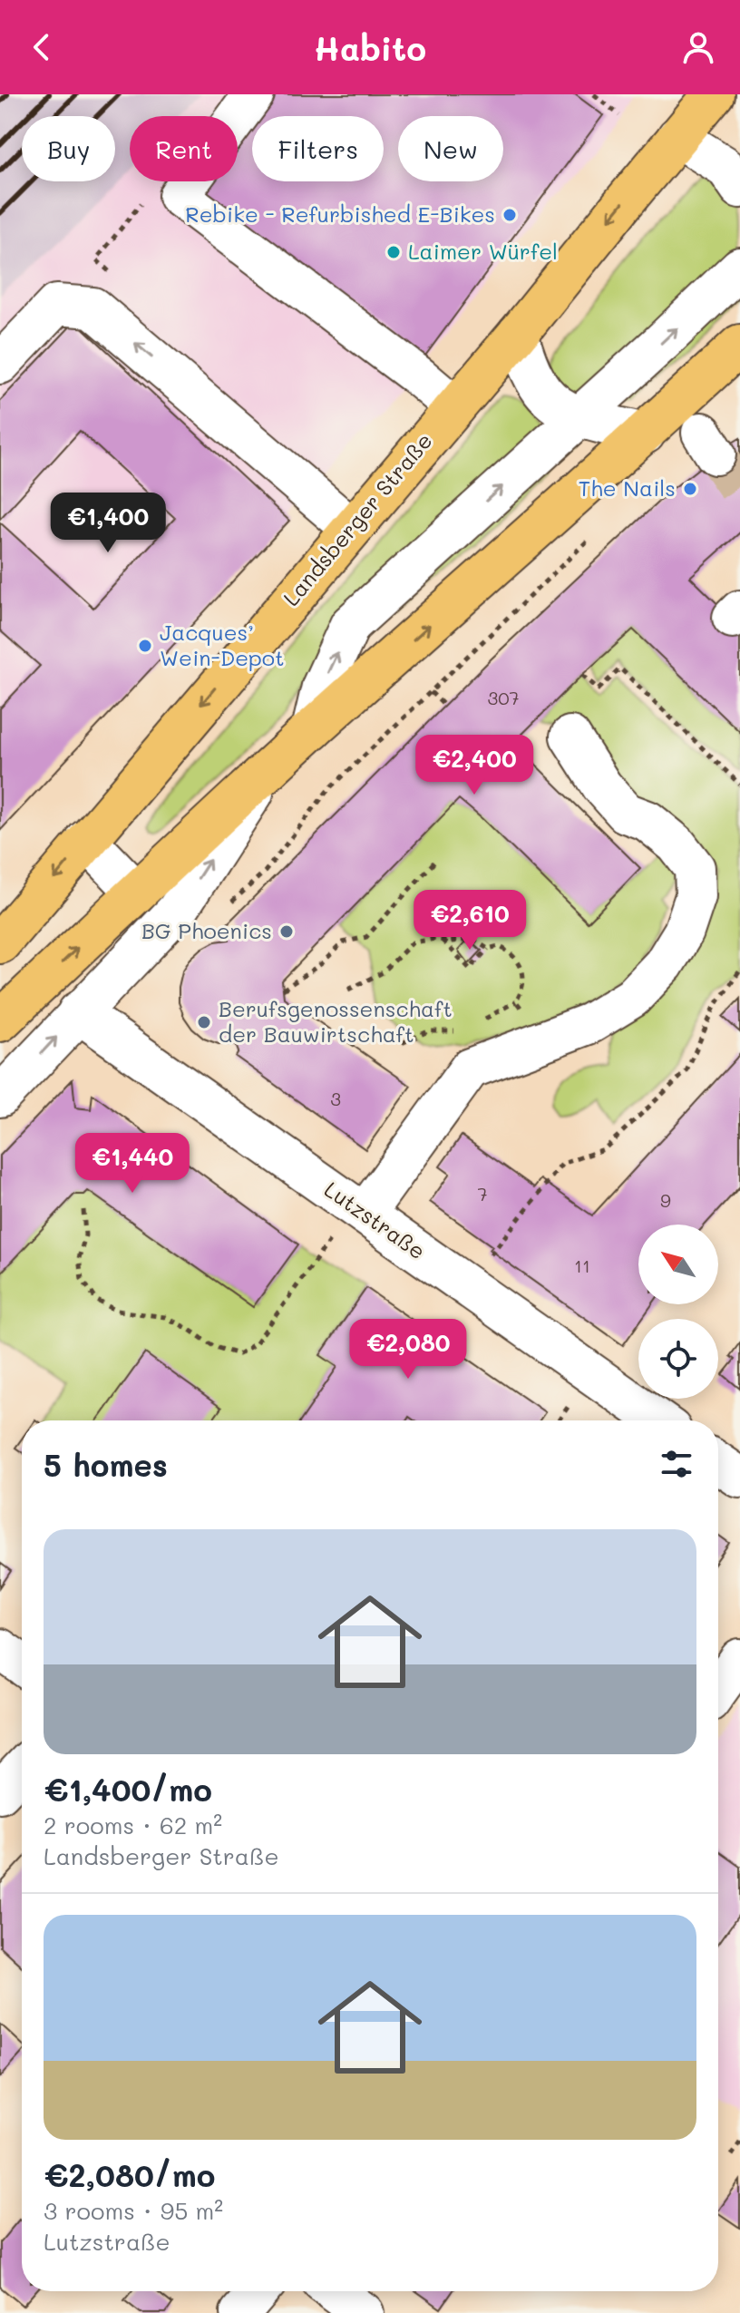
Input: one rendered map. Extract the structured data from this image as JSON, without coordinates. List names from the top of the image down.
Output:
{
  "streets": {
    "main road": ["Landsberger Straße"],
    "street": ["Lutzstraße"]
  },
  "places": [
    "Rebike - Refurbished E-Bikes",
    "Laimer Würfel",
    "The Nails",
    "Jacques’ Wein-Depot",
    "BG Phoenics",
    "Berufsgenossenschaft der Bauwirtschaft"
  ],
  "house_numbers": [
    "307",
    "3",
    "7",
    "9",
    "11"
  ],
  "north": "top left",
  "page": {
    "header": "Habito",
    "chip": [
      "Buy",
      "Rent",
      "Filters",
      "New"
    ],
    "price": [
      "€1,400",
      "€2,400",
      "€2,610",
      "€1,440",
      "€2,080"
    ],
    "heading": "5 homes",
    "list": [
      {
        "name": "€1,400/mo",
        "note": "2 rooms · 62 m² · Landsberger Straße"
      },
      {
        "name": "€2,080/mo",
        "note": "3 rooms · 95 m² · Lutzstraße"
      }
    ]
  }
}
